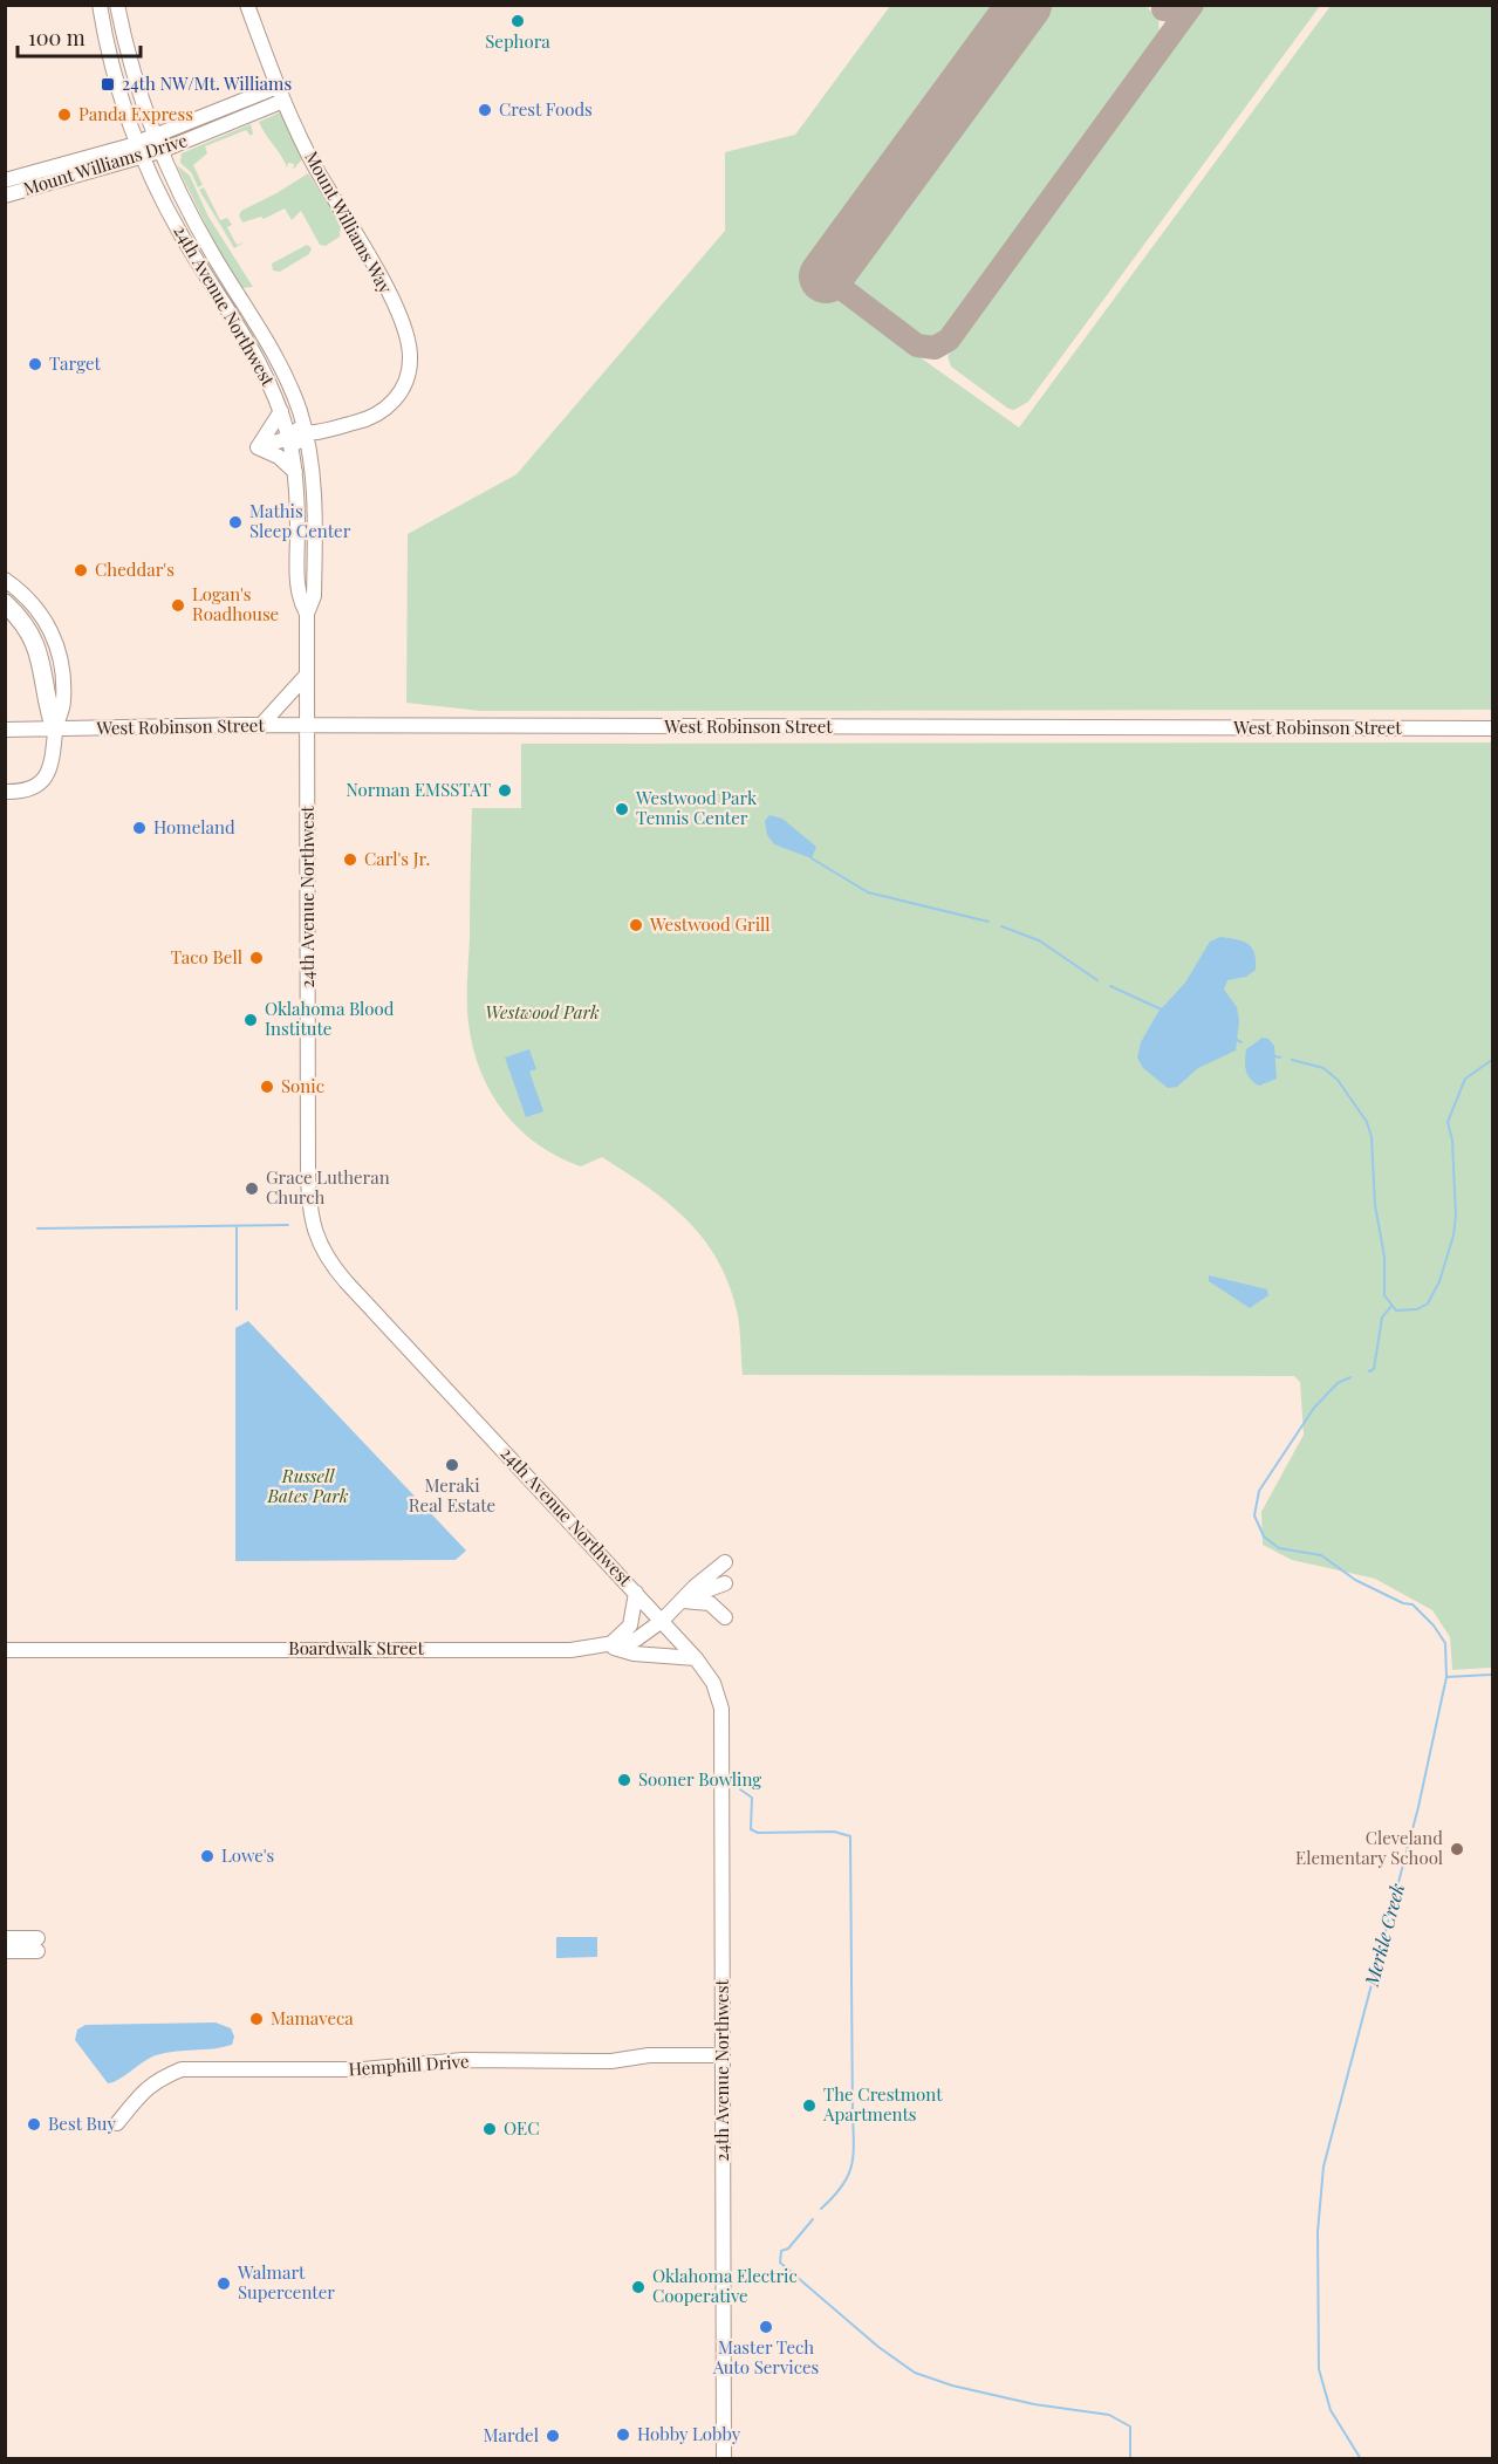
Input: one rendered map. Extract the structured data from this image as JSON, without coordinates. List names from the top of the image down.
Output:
{
  "streets": {
    "main road": [
      "Mount Williams Drive",
      "Mount Williams Way",
      "24th Avenue Northwest",
      "West Robinson Street",
      "Boardwalk Street",
      "Hemphill Drive"
    ]
  },
  "crossings": [
    ["Mount Williams Drive", "Mount Williams Way"],
    ["Mount Williams Drive", "24th Avenue Northwest"],
    ["Mount Williams Way", "24th Avenue Northwest"],
    ["24th Avenue Northwest", "West Robinson Street"],
    ["24th Avenue Northwest", "Boardwalk Street"],
    ["24th Avenue Northwest", "Hemphill Drive"]
  ],
  "water": ["Merkle Creek"],
  "parks": ["Westwood Park", "Russell Bates Park"],
  "places": {
    "other": [
      "Sephora",
      "Crest Foods",
      "Panda Express",
      "Target",
      "Mathis Sleep Center",
      "Cheddar's",
      "Logan's Roadhouse",
      "Norman EMSSTAT",
      "Westwood Park Tennis Center",
      "Homeland",
      "Carl's Jr.",
      "Westwood Grill",
      "Taco Bell",
      "Oklahoma Blood Institute",
      "Sonic",
      "Grace Lutheran Church",
      "Meraki Real Estate",
      "Sooner Bowling",
      "Cleveland Elementary School",
      "Lowe's",
      "Mamaveca",
      "The Crestmont Apartments",
      "Best Buy",
      "OEC",
      "Walmart Supercenter",
      "Oklahoma Electric Cooperative",
      "Master Tech Auto Services",
      "Hobby Lobby",
      "Mardel"
    ],
    "transit": ["24th NW/Mt. Williams"]
  },
  "scale_bar": "100 m"
}
